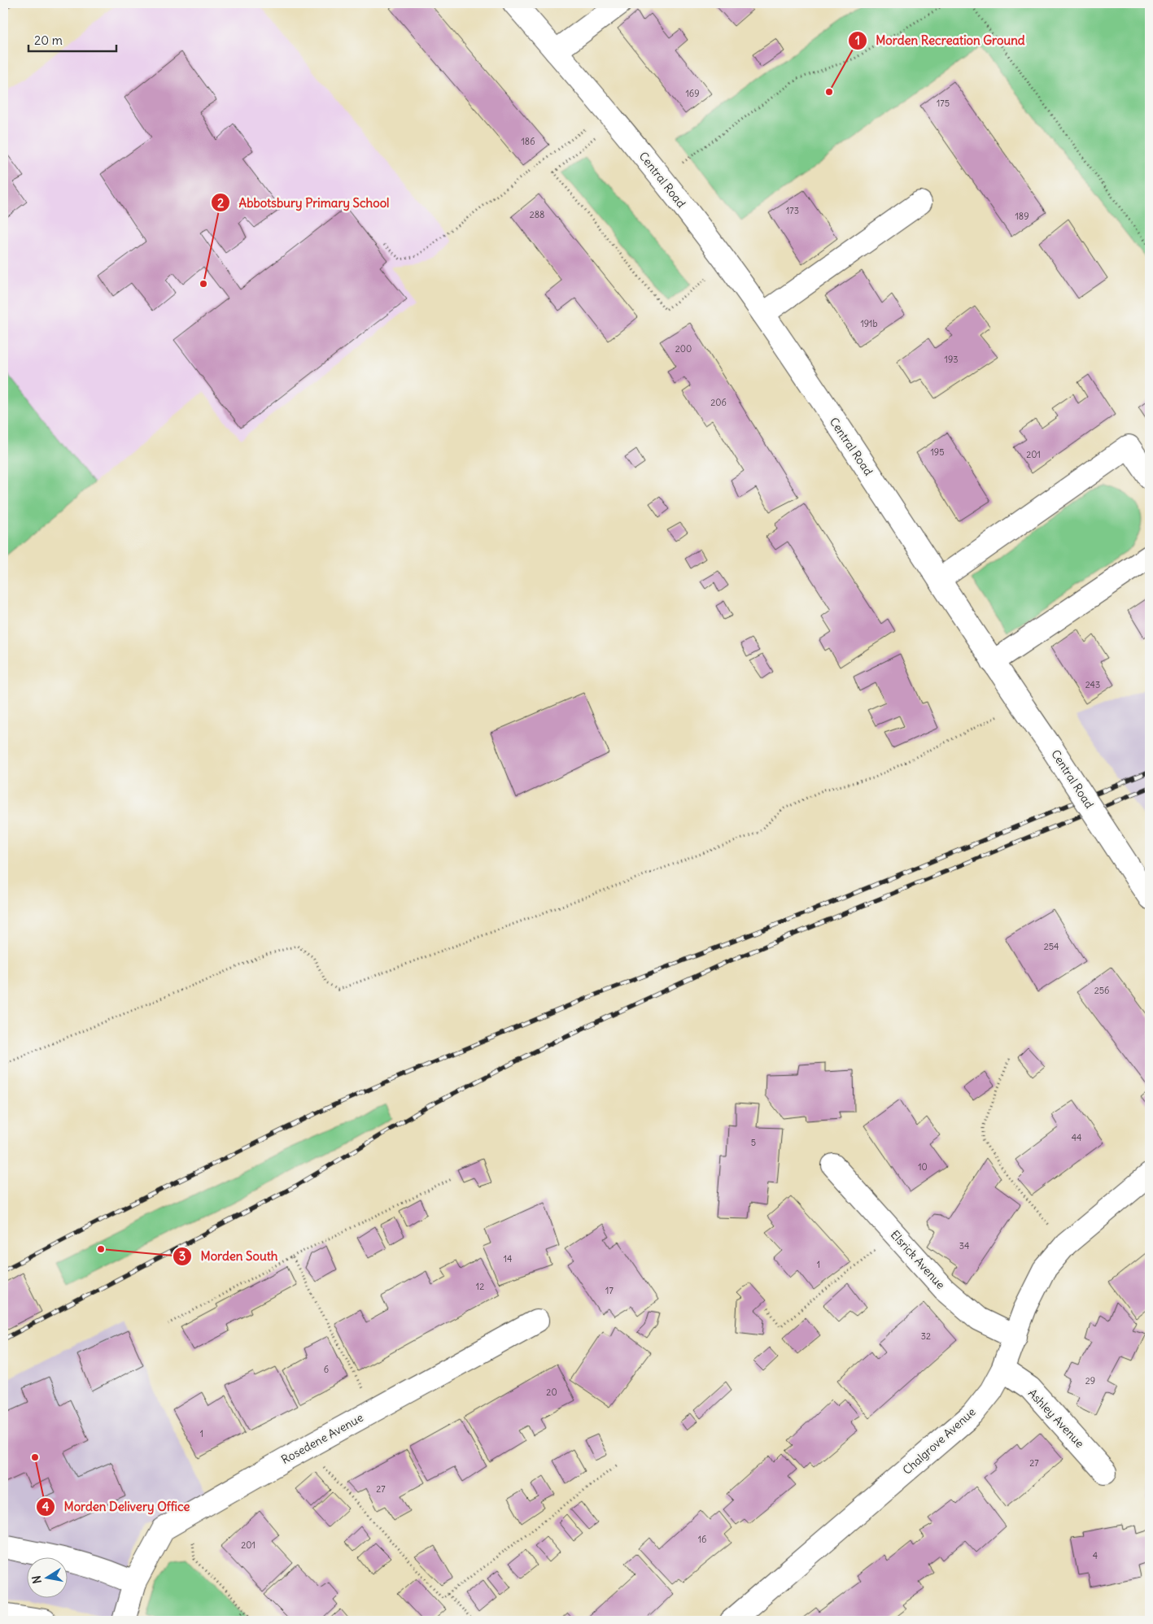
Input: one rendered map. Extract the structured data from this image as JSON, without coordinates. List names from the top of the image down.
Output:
{
  "streets": {
    "main road": [
      "Central Road",
      "Elsrick Avenue",
      "Ashley Avenue",
      "Rosedene Avenue",
      "Chalgrove Avenue"
    ]
  },
  "crossings": [
    ["Elsrick Avenue", "Chalgrove Avenue"],
    ["Ashley Avenue", "Chalgrove Avenue"]
  ],
  "places": [
    "Morden Recreation Ground",
    "Abbotsbury Primary School",
    "Morden South",
    "Morden Delivery Office"
  ],
  "house_numbers": [
    "169",
    "175",
    "186",
    "173",
    "288",
    "189",
    "191b",
    "200",
    "193",
    "206",
    "195",
    "201",
    "243",
    "254",
    "256",
    "44",
    "5",
    "10",
    "34",
    "14",
    "1",
    "12",
    "17",
    "32",
    "6",
    "29",
    "20",
    "1",
    "27",
    "27",
    "16",
    "201",
    "4"
  ],
  "scale_bar": "20 m",
  "north": "left"
}
